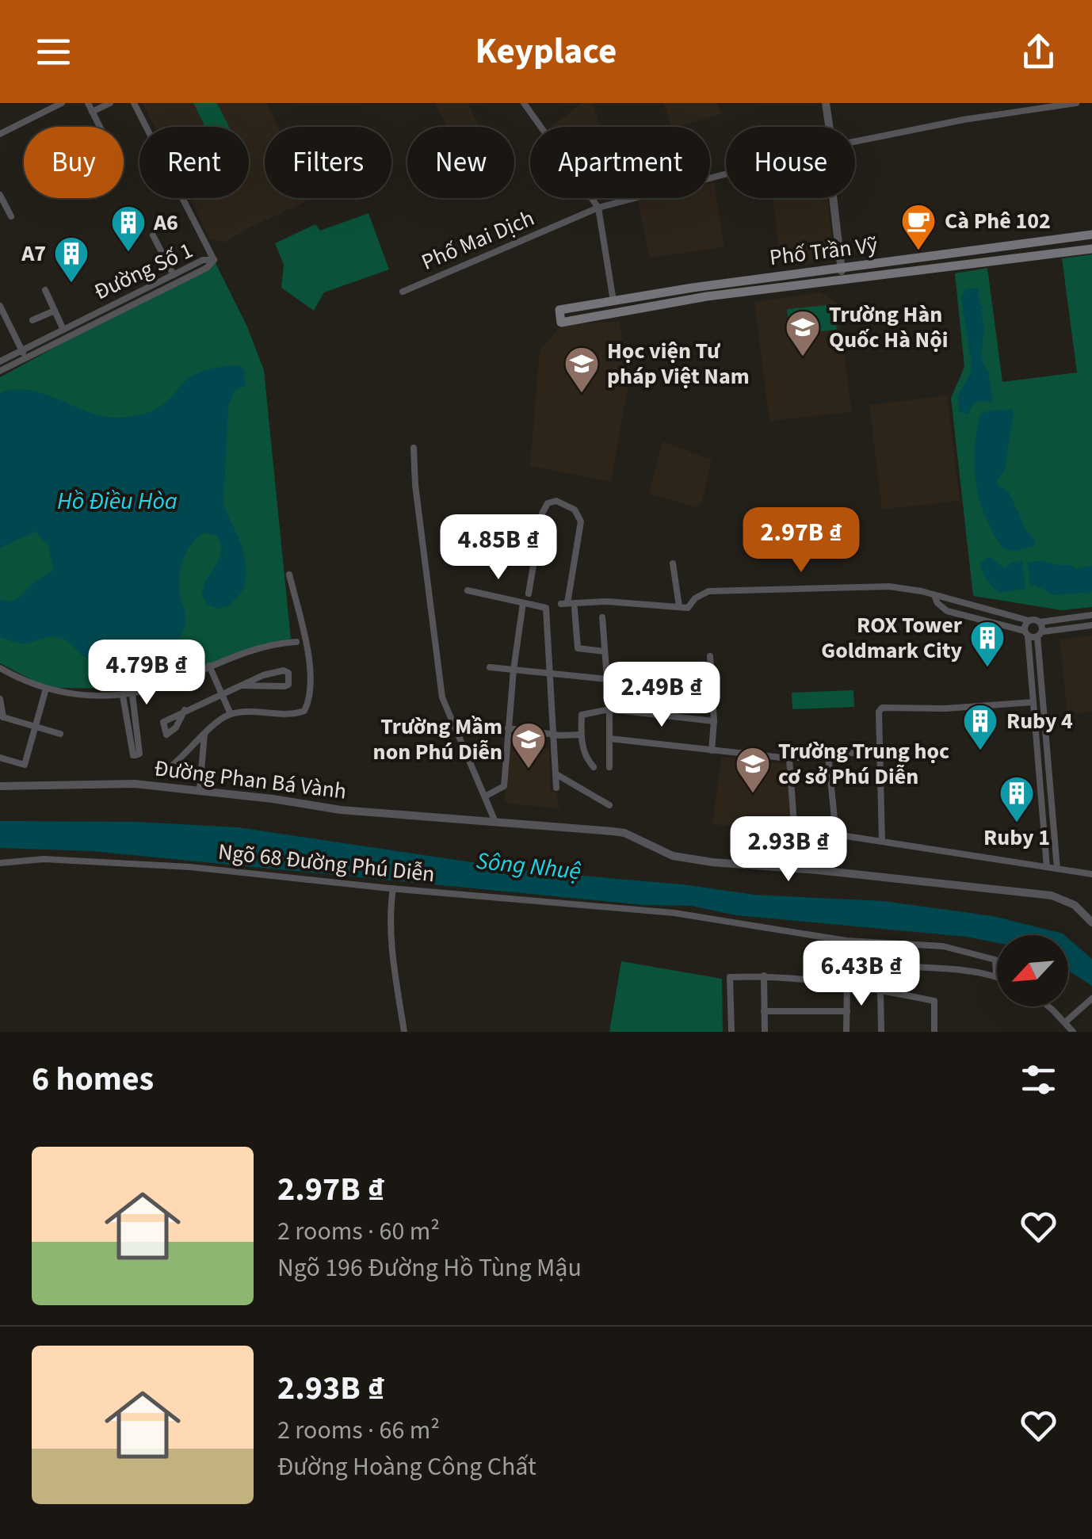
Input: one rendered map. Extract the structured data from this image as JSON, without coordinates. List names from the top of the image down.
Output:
{
  "streets": {
    "main road": ["Phố Trần Vỹ"],
    "street": [
      "Phố Mai Dịch",
      "Đường Số 1",
      "Đường Phan Bá Vành",
      "Ngõ 68 Đường Phú Diễn"
    ]
  },
  "water": ["Hồ Điều Hòa", "Sông Nhuệ"],
  "places": {
    "cafe": ["Cà Phê 102"],
    "building": [
      "A6",
      "A7",
      "ROX Tower Goldmark City",
      "Ruby 4",
      "Ruby 1"
    ],
    "school or university": [
      "Trường Hàn Quốc Hà Nội",
      "Học viện Tư pháp Việt Nam",
      "Trường Mầm non Phú Diễn",
      "Trường Trung học cơ sở Phú Diễn"
    ]
  },
  "north": "bottom left",
  "page": {
    "header": "Keyplace",
    "chip": [
      "Buy",
      "Rent",
      "Filters",
      "New",
      "Apartment",
      "House"
    ],
    "price": [
      "2.97B ₫",
      "4.85B ₫",
      "4.79B ₫",
      "2.49B ₫",
      "2.93B ₫",
      "6.43B ₫"
    ],
    "heading": "6 homes",
    "list": [
      {
        "name": "2.97B ₫",
        "note": "2 rooms · 60 m² · Ngõ 196 Đường Hồ Tùng Mậu"
      },
      {
        "name": "2.93B ₫",
        "note": "2 rooms · 66 m² · Đường Hoàng Công Chất"
      }
    ]
  }
}
